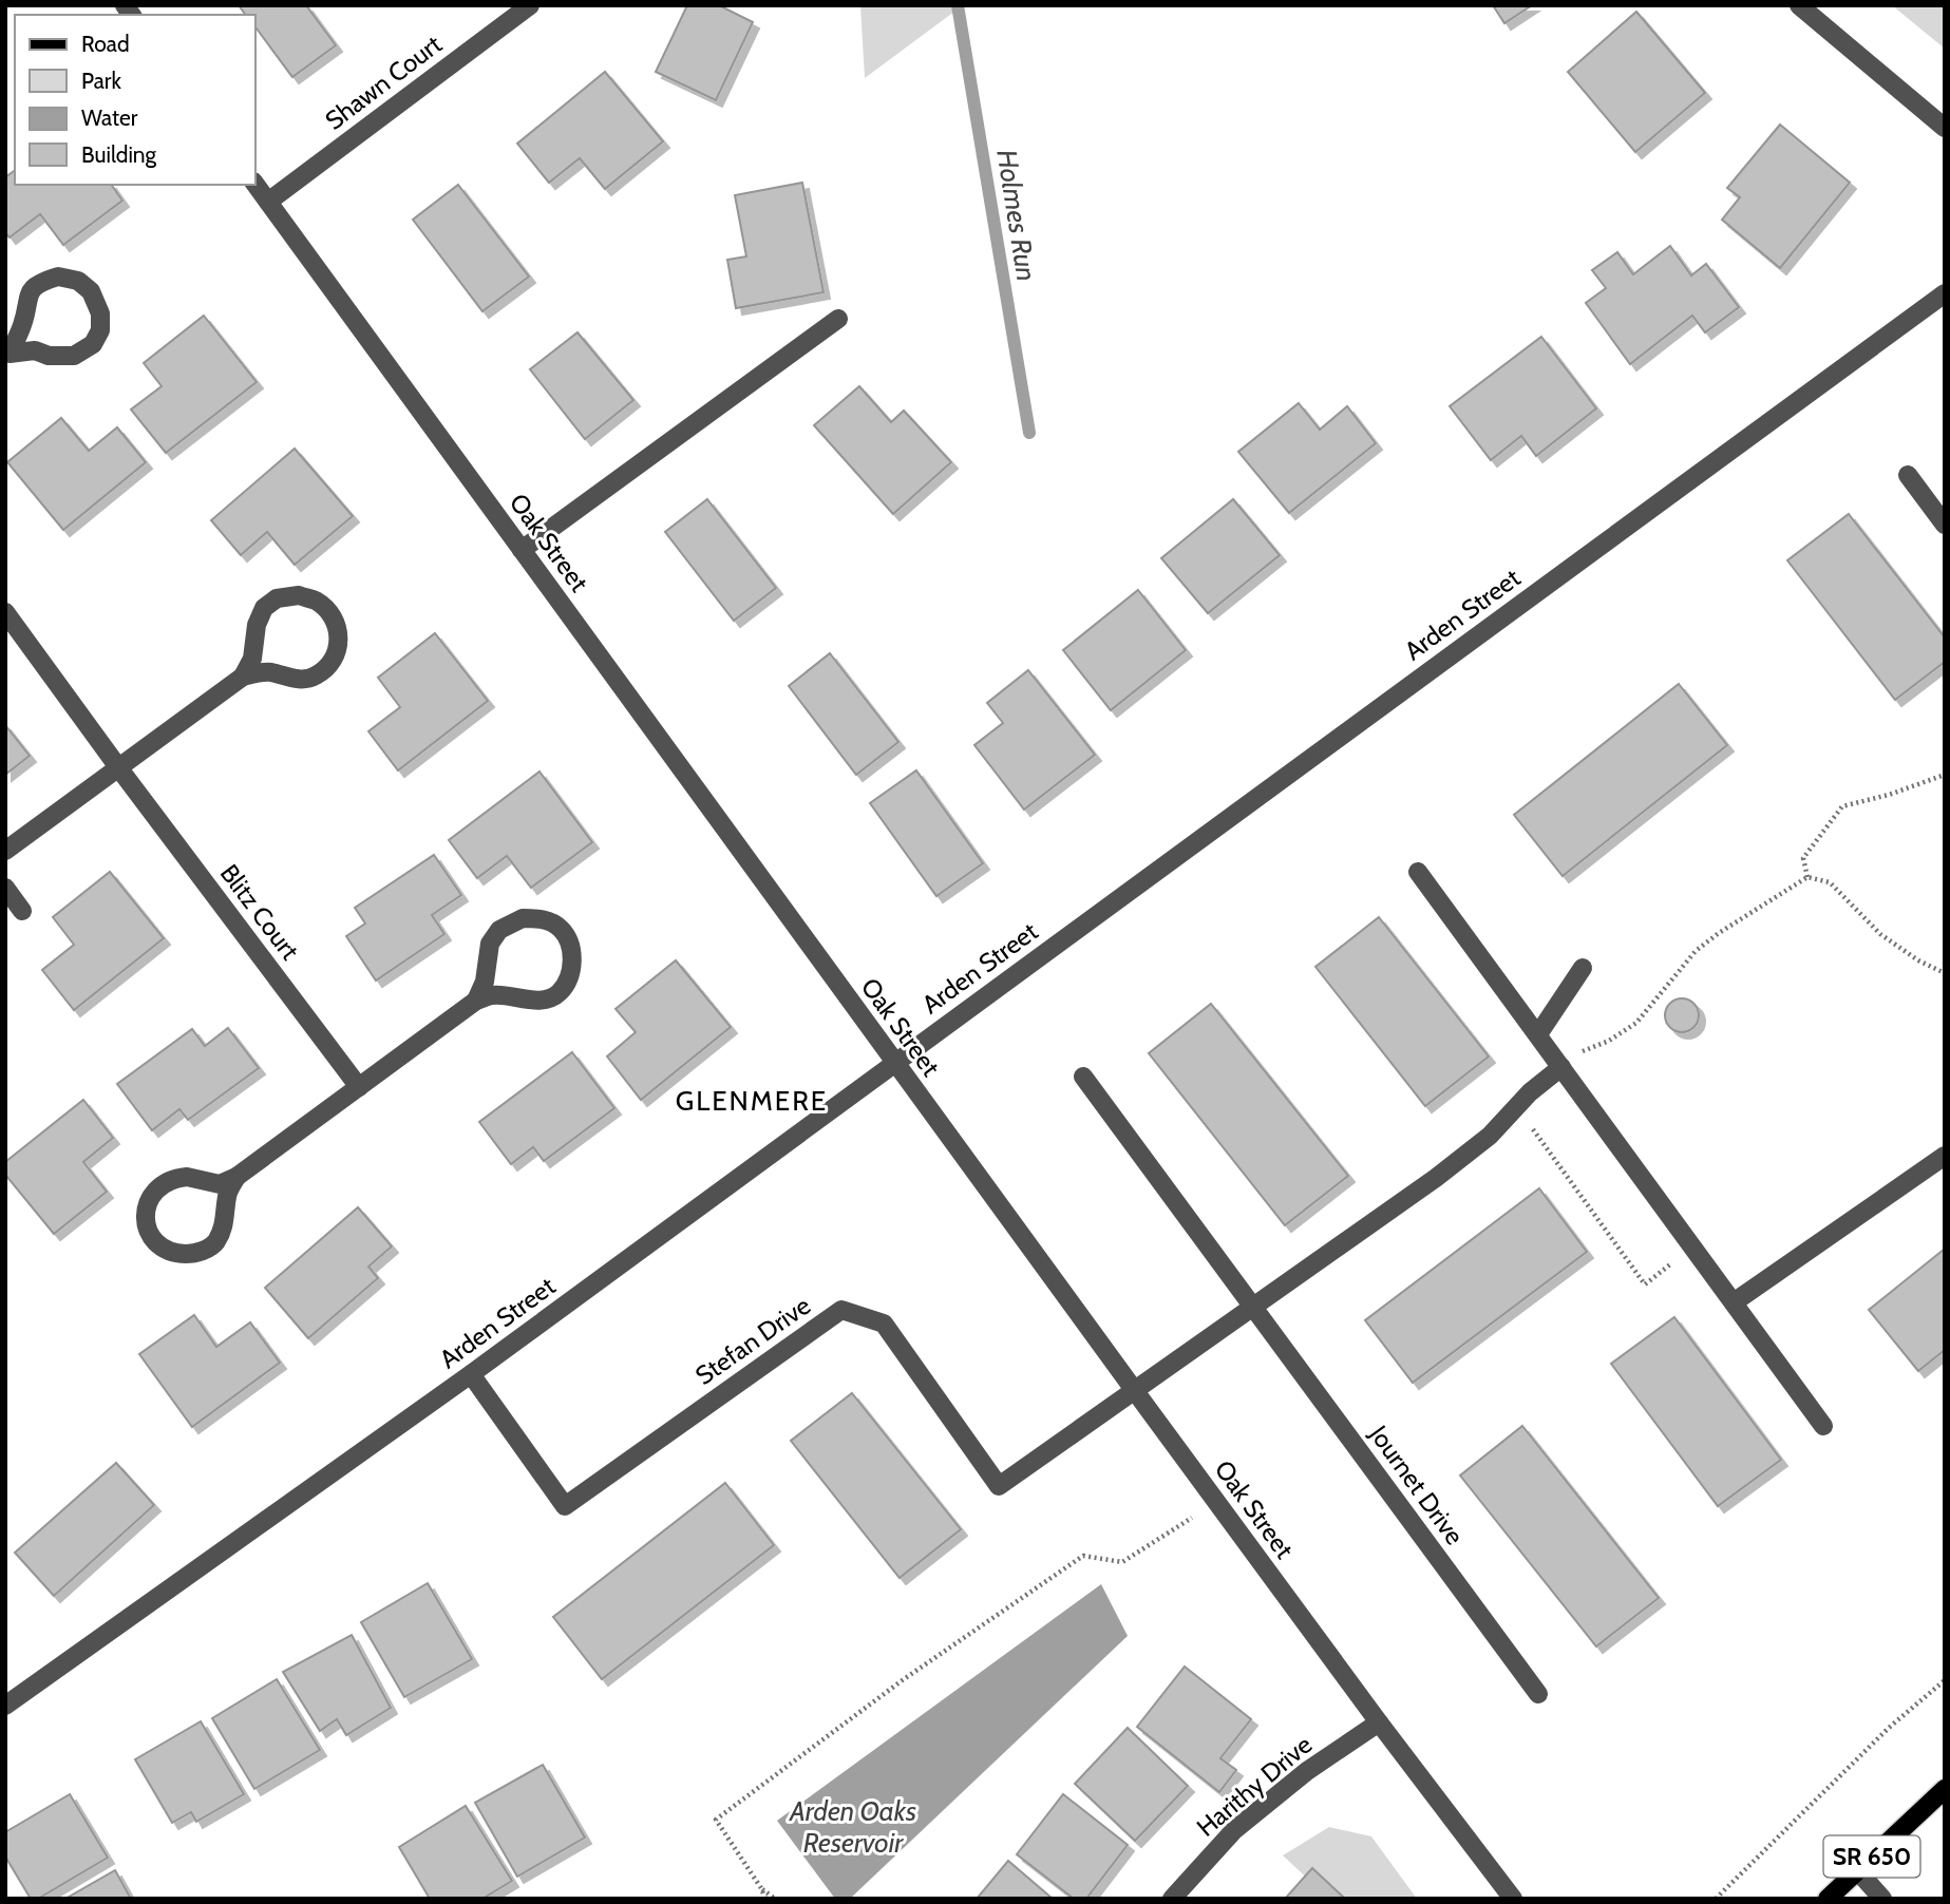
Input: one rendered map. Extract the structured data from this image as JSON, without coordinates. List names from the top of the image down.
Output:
{
  "streets": {
    "main road": ["SR 650"],
    "street": [
      "Shawn Court",
      "Oak Street",
      "Arden Street",
      "Blitz Court",
      "Stefan Drive",
      "Journet Drive",
      "Harithy Drive"
    ]
  },
  "crossings": [
    ["Shawn Court", "Oak Street"],
    ["Oak Street", "Arden Street"],
    ["Oak Street", "Stefan Drive"],
    ["Oak Street", "Harithy Drive"],
    ["Arden Street", "Stefan Drive"]
  ],
  "districts": ["GLENMERE"],
  "water": ["Holmes Run", "Arden Oaks Reservoir"],
  "legend": [
    "Road",
    "Park",
    "Water",
    "Building"
  ]
}
